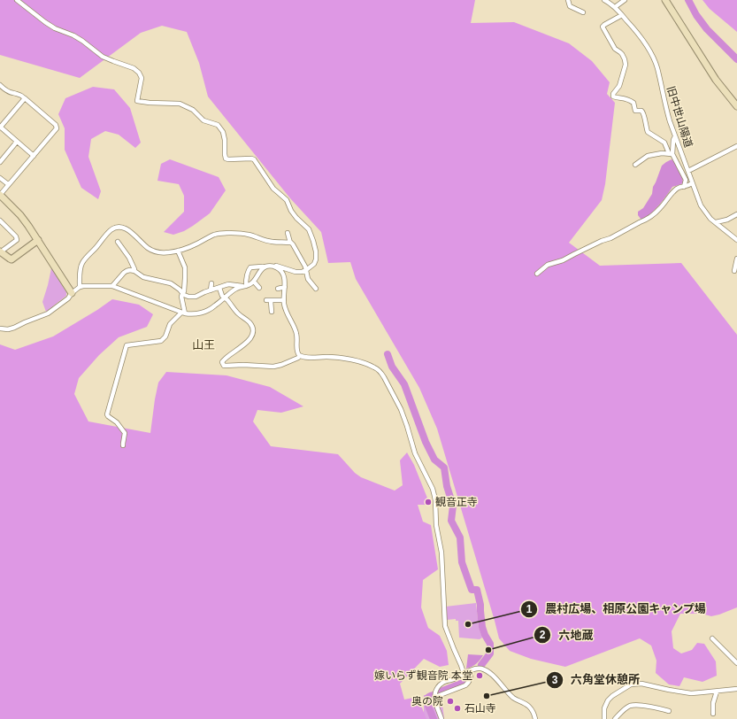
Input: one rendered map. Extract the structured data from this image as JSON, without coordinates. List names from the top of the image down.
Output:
{
  "streets": {
    "street": ["旧中世山陽道"]
  },
  "districts": ["山王"],
  "places": [
    "観音正寺",
    "農村広場、相原公園キャンプ場",
    "六地蔵",
    "嫁いらず観音院 本堂",
    "六角堂休憩所",
    "奥の院",
    "石山寺"
  ]
}
